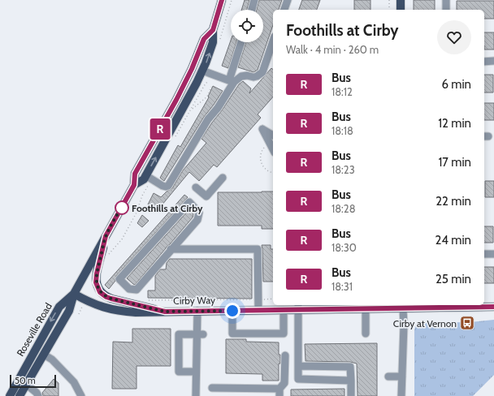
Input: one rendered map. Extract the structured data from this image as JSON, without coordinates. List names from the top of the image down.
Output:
{
  "streets": {
    "main road": ["Cirby Way", "Roseville Road"]
  },
  "crossings": [
    ["Cirby Way", "Roseville Road"]
  ],
  "places": {
    "other": ["Foothills at Cirby"],
    "bus stop": ["Cirby at Vernon"]
  },
  "lines": ["bus line R"],
  "scale_bar": "50 m",
  "page": {
    "on_map": "R",
    "heading": ["Foothills at Cirby", "Walk · 4 min · 260 m"],
    "list": [
      {
        "mark": "R",
        "name": "Bus",
        "note": "18:12",
        "value": "6 min"
      },
      {
        "mark": "R",
        "name": "Bus",
        "note": "18:18",
        "value": "12 min"
      },
      {
        "mark": "R",
        "name": "Bus",
        "note": "18:23",
        "value": "17 min"
      },
      {
        "mark": "R",
        "name": "Bus",
        "note": "18:28",
        "value": "22 min"
      },
      {
        "mark": "R",
        "name": "Bus",
        "note": "18:30",
        "value": "24 min"
      },
      {
        "mark": "R",
        "name": "Bus",
        "note": "18:31",
        "value": "25 min"
      }
    ],
    "scale": "50 m"
  }
}
